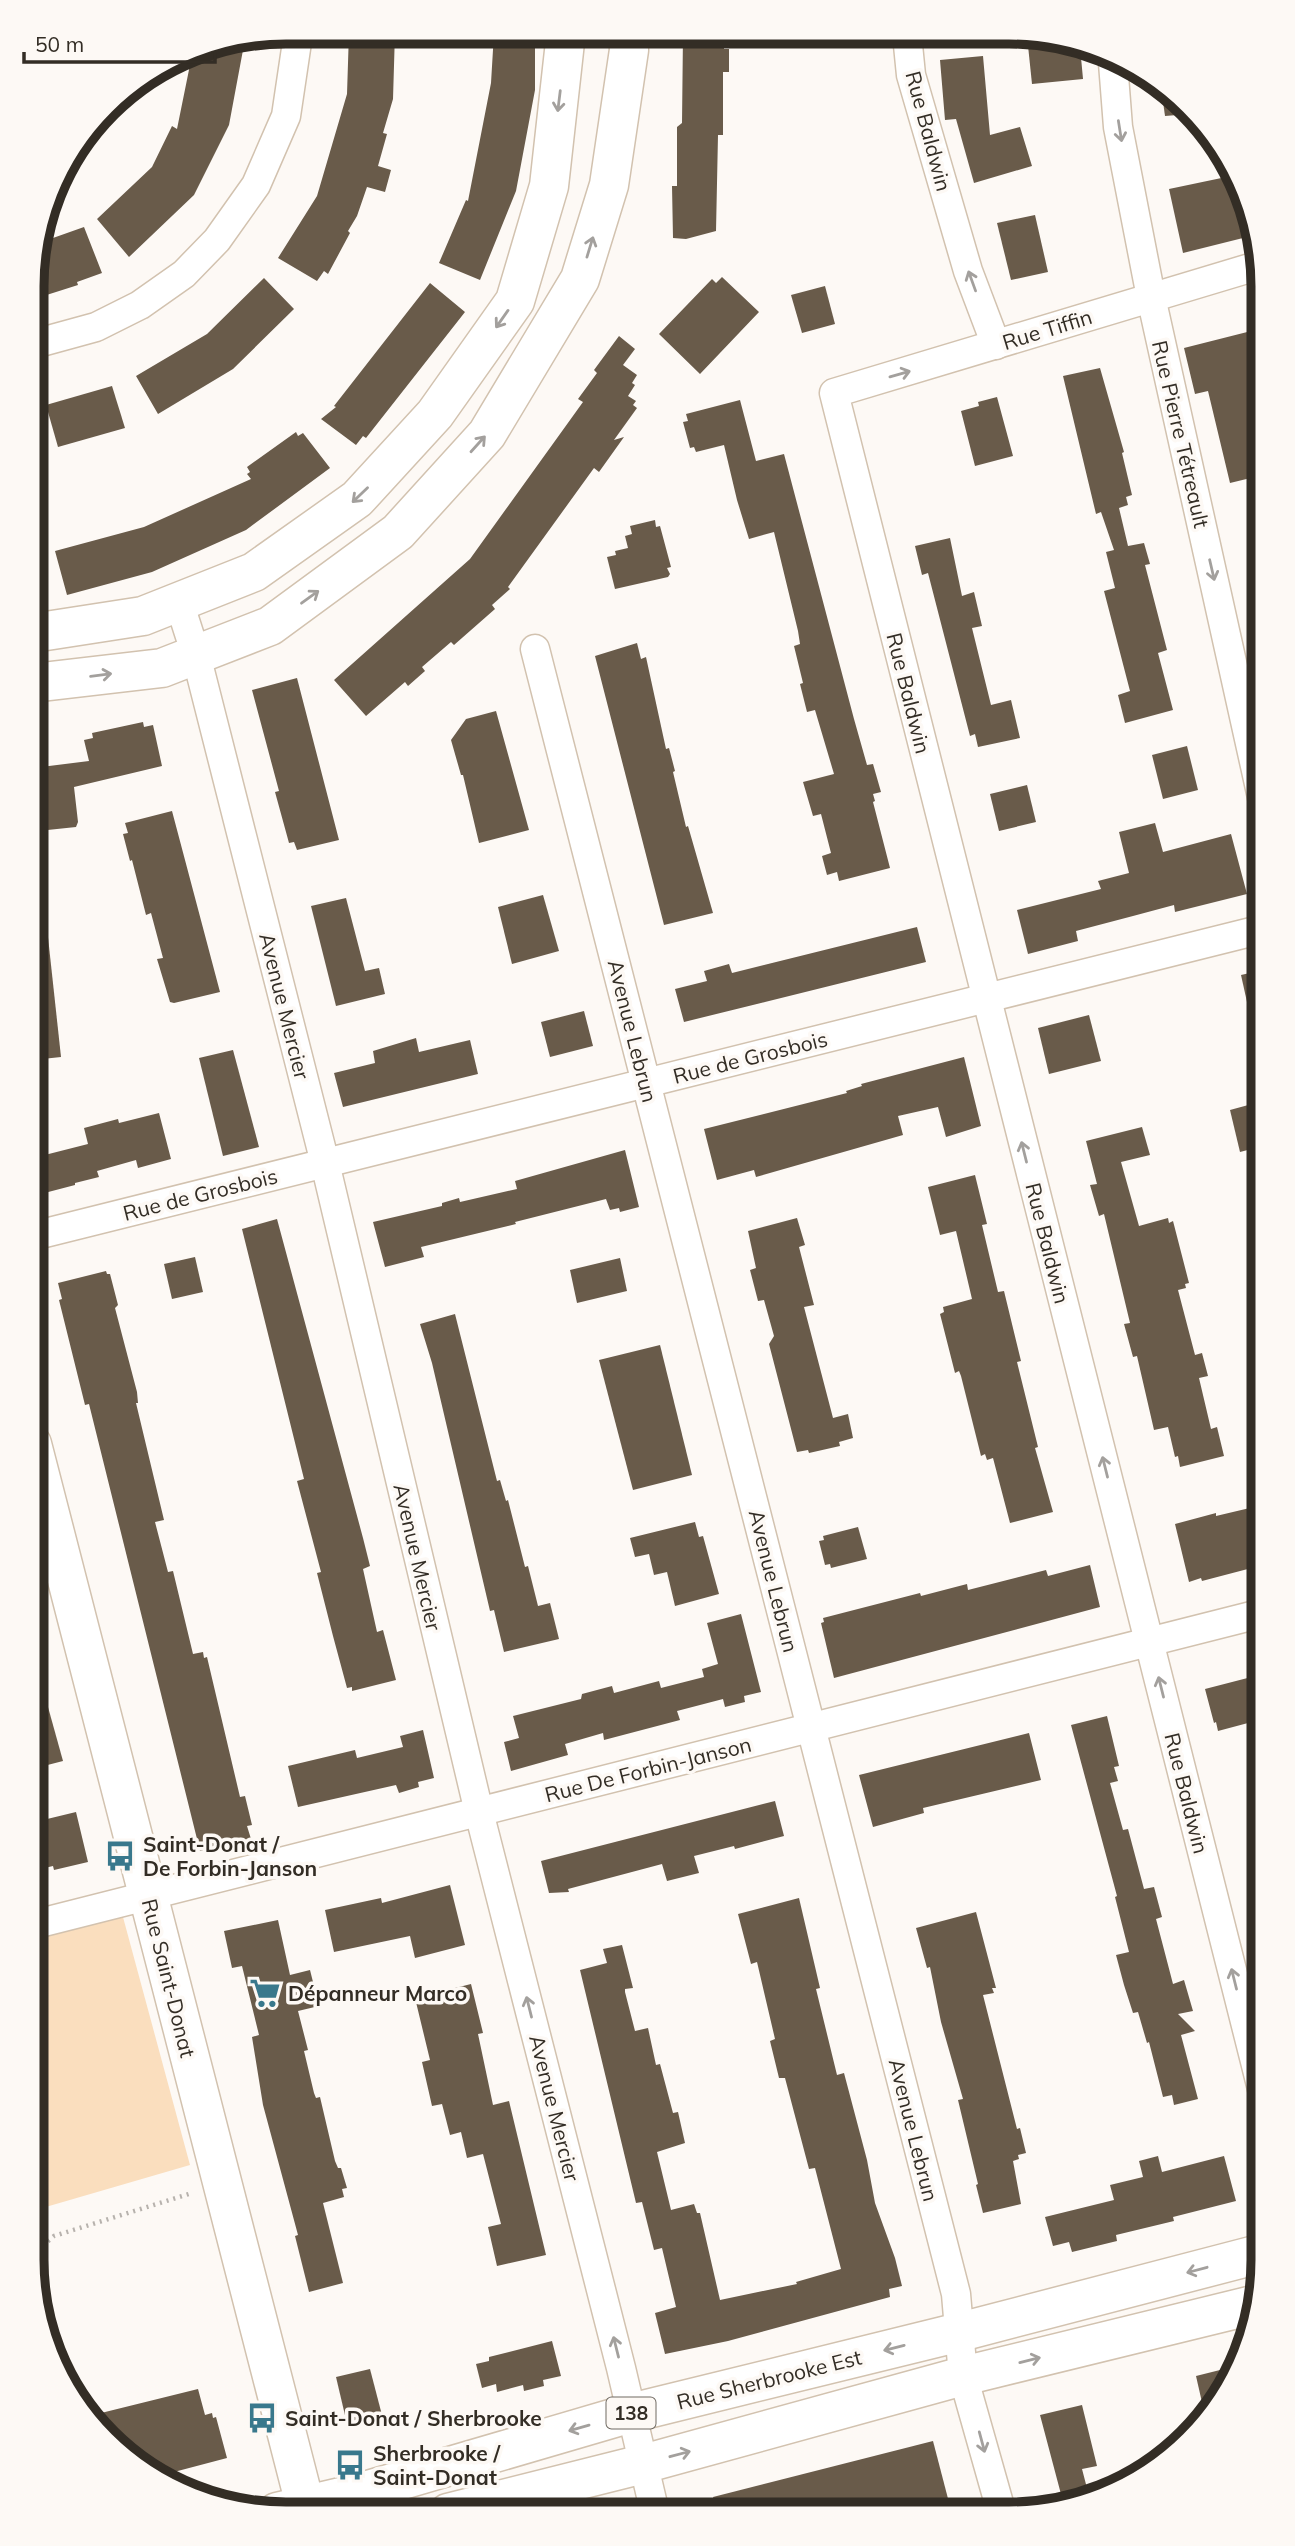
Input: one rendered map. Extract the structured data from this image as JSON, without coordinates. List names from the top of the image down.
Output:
{
  "streets": {
    "street": [
      "Rue Baldwin",
      "Rue Tiffin",
      "Rue Pierre Tétreault",
      "Avenue Mercier",
      "Avenue Lebrun",
      "Rue de Grosbois",
      "Rue De Forbin-Janson",
      "Rue Saint-Donat",
      "Rue Sherbrooke Est",
      "138"
    ]
  },
  "crossings": [
    ["Rue Baldwin", "Rue Tiffin"],
    ["Rue Baldwin", "Rue de Grosbois"],
    ["Rue Baldwin", "Rue De Forbin-Janson"],
    ["Rue Tiffin", "Rue Pierre Tétreault"],
    ["Avenue Mercier", "Rue de Grosbois"],
    ["Avenue Mercier", "Rue De Forbin-Janson"],
    ["Avenue Mercier", "Rue Sherbrooke Est"],
    ["Avenue Mercier", "138"],
    ["Avenue Lebrun", "Rue de Grosbois"],
    ["Avenue Lebrun", "Rue De Forbin-Janson"],
    ["Avenue Lebrun", "Rue Sherbrooke Est"],
    ["Avenue Lebrun", "138"],
    ["Rue De Forbin-Janson", "Rue Saint-Donat"]
  ],
  "one_way": ["Rue Baldwin", "Rue Tiffin", "Rue Pierre Tétreault"],
  "places": {
    "bus stop": ["Saint-Donat / De Forbin-Janson", "Saint-Donat / Sherbrooke", "Sherbrooke / Saint-Donat"],
    "supermarket": ["Dépanneur Marco"]
  },
  "scale_bar": "50 m"
}
